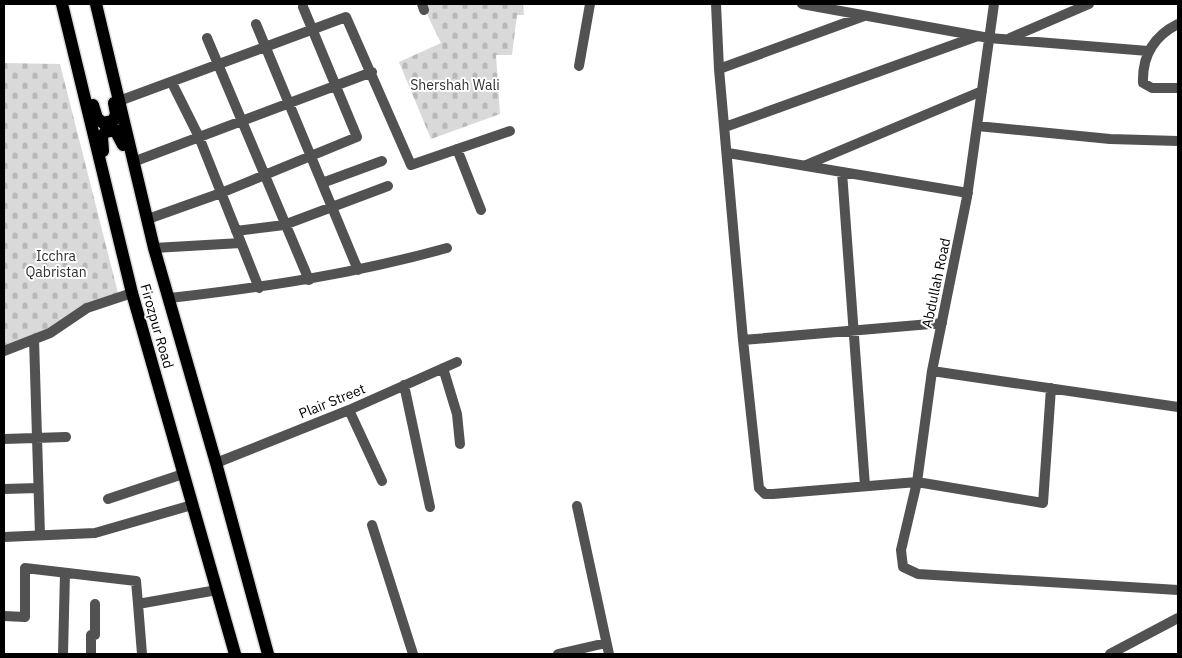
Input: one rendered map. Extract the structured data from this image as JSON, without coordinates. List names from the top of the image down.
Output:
{
  "streets": {
    "main road": ["Firozpur Road"],
    "street": ["Abdullah Road", "Plair Street"]
  },
  "crossings": [
    ["Firozpur Road", "Plair Street"]
  ],
  "parks": ["Shershah Wali", "Icchra Qabristan"]
}
